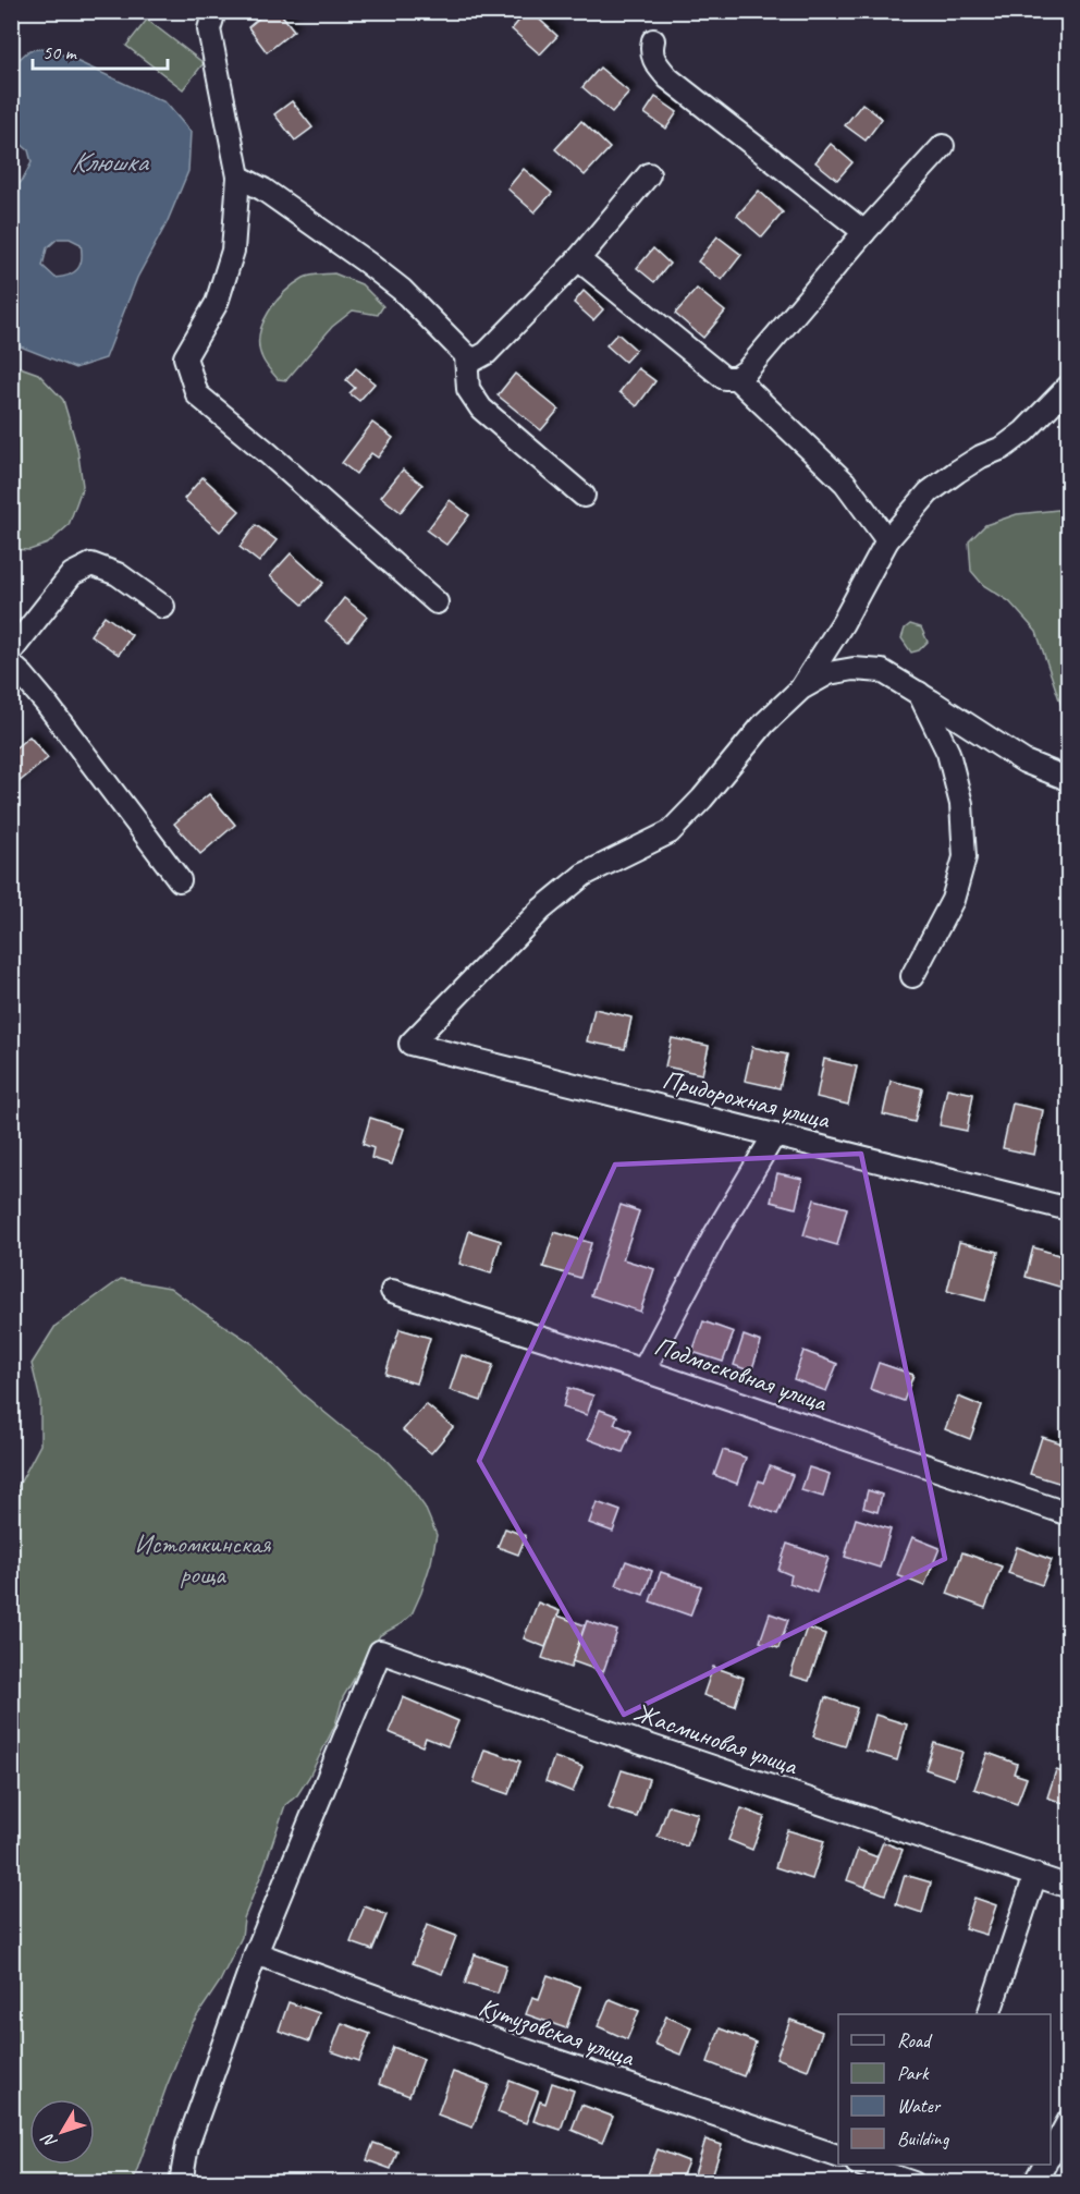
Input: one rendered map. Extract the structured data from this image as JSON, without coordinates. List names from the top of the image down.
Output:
{
  "streets": {
    "street": [
      "Придорожная улица",
      "Подмосковная улица",
      "Жасминовая улица",
      "Кутузовская улица"
    ]
  },
  "crossings": [
    ["Жасминовая улица", "Кутузовская улица"]
  ],
  "water": ["Клюшка"],
  "parks": ["Истомкинская роща"],
  "legend": [
    "Road",
    "Park",
    "Water",
    "Building"
  ],
  "scale_bar": "50 m",
  "north": "bottom left"
}
